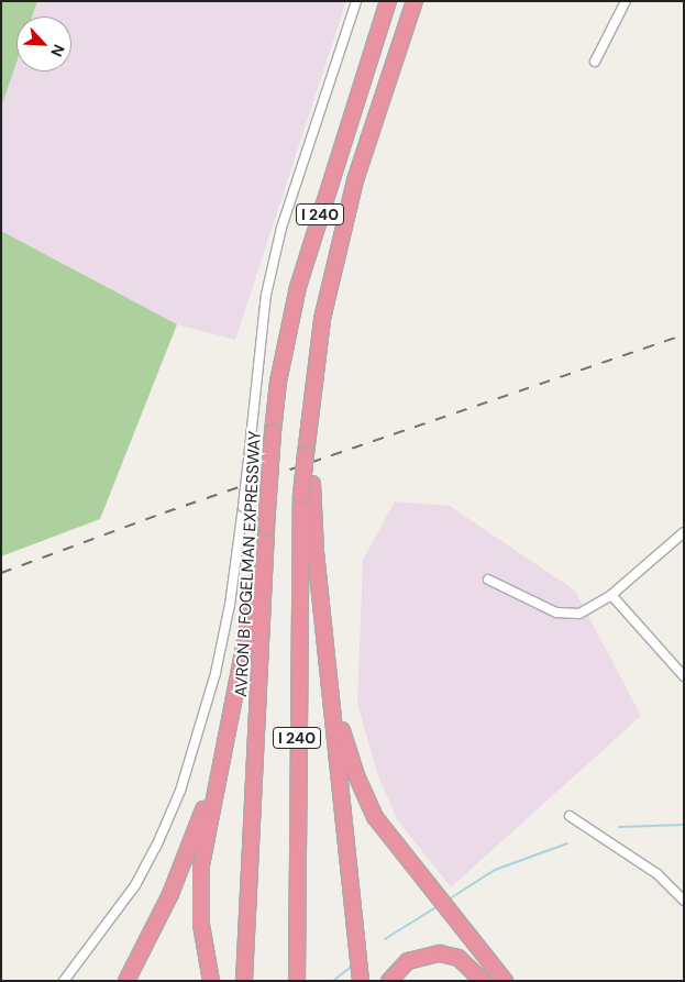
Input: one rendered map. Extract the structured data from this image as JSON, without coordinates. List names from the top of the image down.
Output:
{
  "streets": {
    "highway": ["I 240", "AVRON B FOGELMAN EXPRESSWAY"]
  },
  "north": "bottom right"
}
